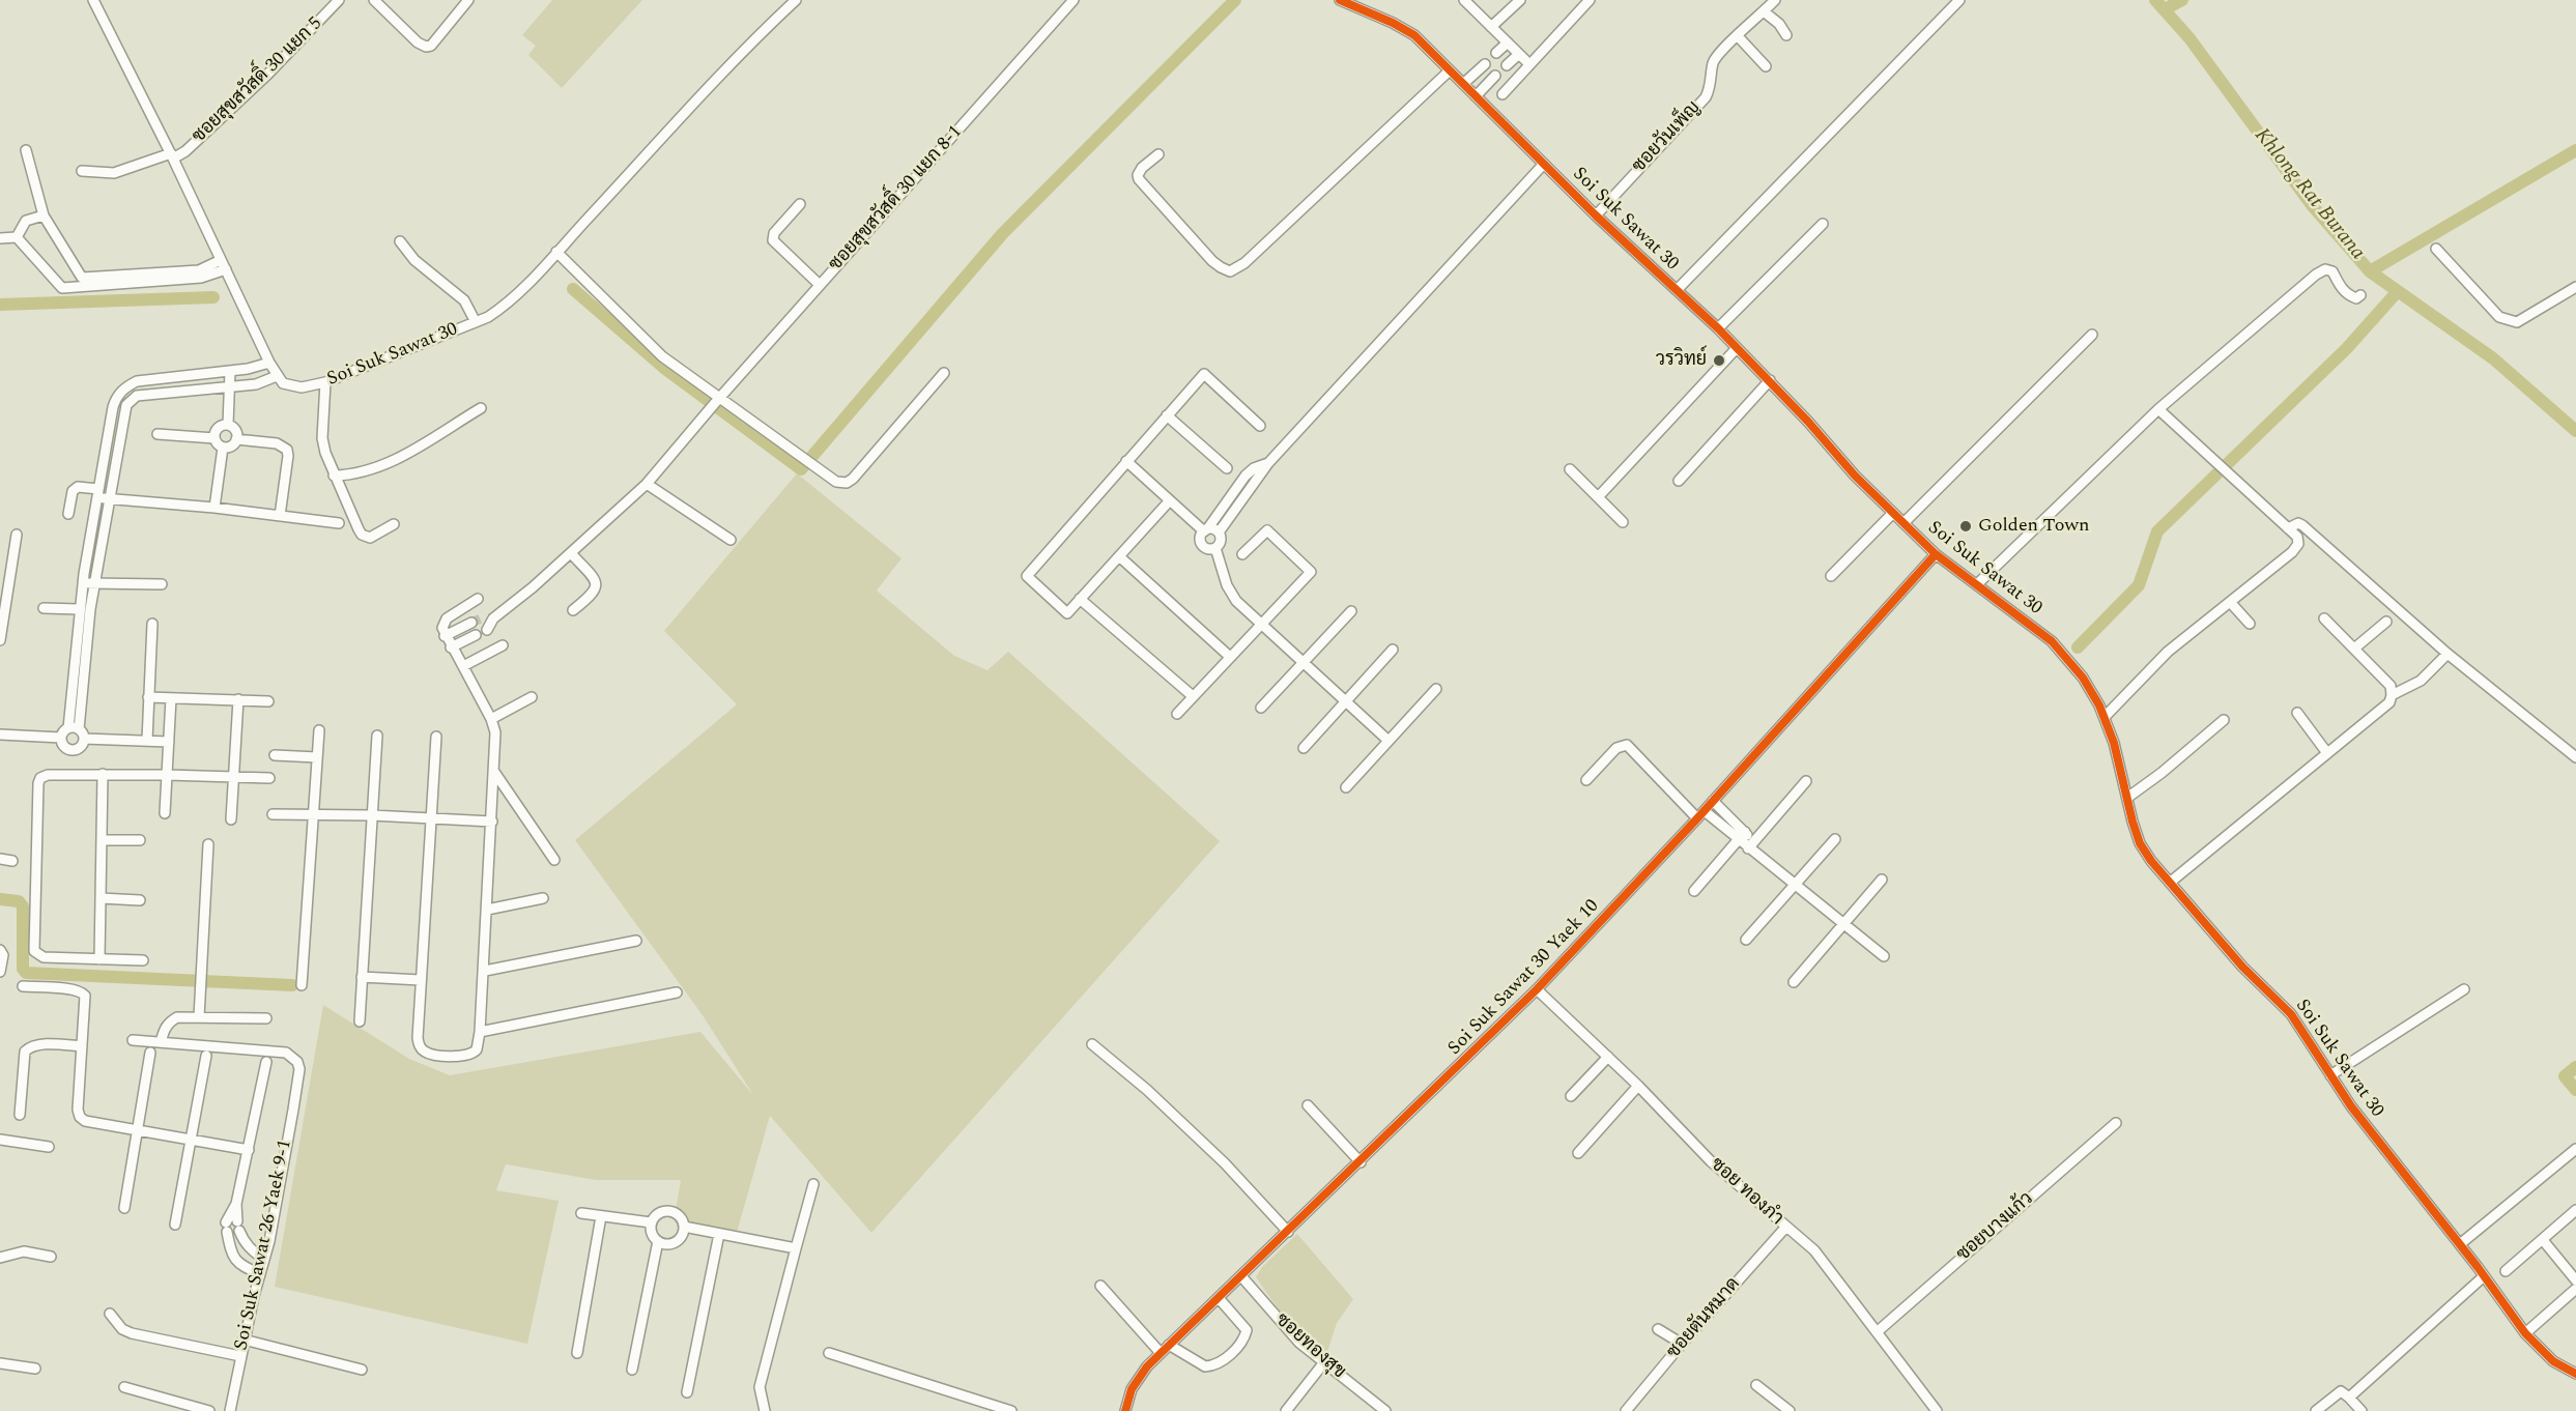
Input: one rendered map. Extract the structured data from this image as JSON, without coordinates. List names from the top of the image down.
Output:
{
  "streets": {
    "street": [
      "ซอยสุขสวัสดิ์ 30 แยก 5",
      "ซอยวันเพ็ญ",
      "ซอยสุขสวัสดิ์ 30 แยก 8-1",
      "Soi Suk Sawat 30",
      "Soi Suk Sawat 30 Yaek 10",
      "ซอย ทองภํา",
      "ซอยบางแก้ว",
      "Soi Suk Sawat 26 Yaek 9-1",
      "ซอยตันหมาด",
      "ซอยทองสุข"
    ]
  },
  "crossings": [
    ["ซอยวันเพ็ญ", "Soi Suk Sawat 30"],
    ["Soi Suk Sawat 30", "Soi Suk Sawat 30 Yaek 10"],
    ["Soi Suk Sawat 30 Yaek 10", "ซอย ทองภํา"],
    ["Soi Suk Sawat 30 Yaek 10", "ซอยทองสุข"],
    ["ซอย ทองภํา", "ซอยบางแก้ว"],
    ["ซอย ทองภํา", "ซอยตันหมาด"]
  ],
  "water": ["Khlong Rat Burana"],
  "places": ["วรวิทย์", "Golden Town"]
}
